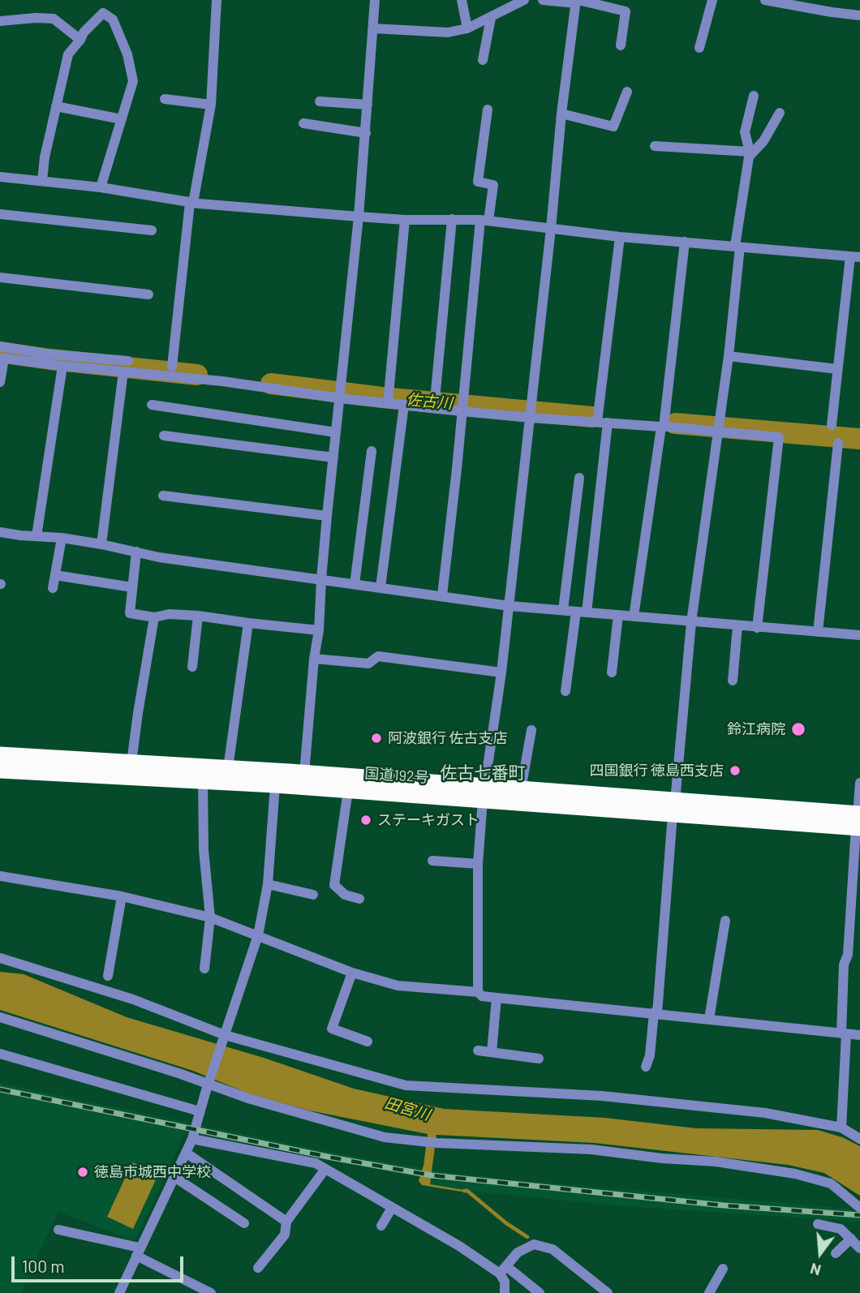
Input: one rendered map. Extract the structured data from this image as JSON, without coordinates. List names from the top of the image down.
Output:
{
  "streets": {
    "highway": ["国道192号"]
  },
  "districts": ["佐古七番町"],
  "water": ["佐古川", "田宮川"],
  "places": [
    "鈴江病院",
    "阿波銀行 佐古支店",
    "四国銀行 徳島西支店",
    "ステーキガスト",
    "徳島市城西中学校"
  ],
  "scale_bar": "100 m",
  "north": "bottom"
}
